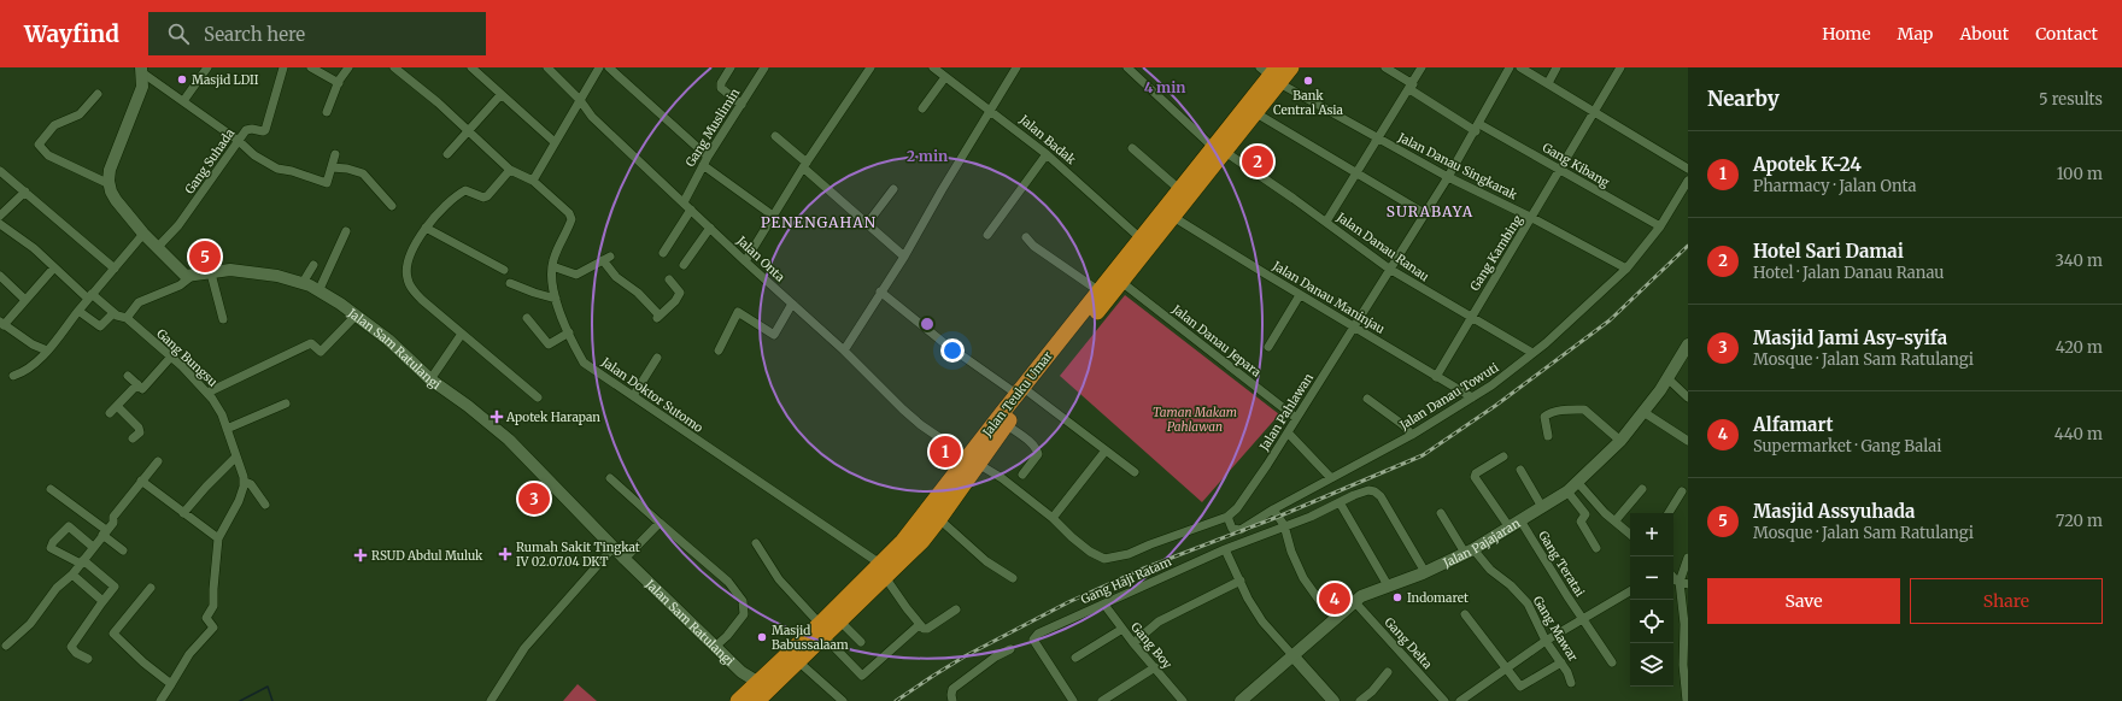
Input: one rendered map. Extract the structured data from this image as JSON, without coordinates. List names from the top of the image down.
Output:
{
  "streets": {
    "highway": ["Jalan Teuku Umar"],
    "street": [
      "Gang Muslimin",
      "Jalan Badak",
      "Gang Suhada",
      "Gang Kibang",
      "Jalan Danau Singkarak",
      "Jalan Danau Ranau",
      "Gang Kambing",
      "Jalan Onta",
      "Jalan Danau Maninjau",
      "Jalan Danau Jepara",
      "Jalan Sam Ratulangi",
      "Gang Bungsu",
      "Jalan Doktor Sutomo",
      "Jalan Danau Towuti",
      "Jalan Pahlawan",
      "Jalan Pajajaran",
      "Gang Teratai",
      "Gang Haji Ratam",
      "Gang Mawar",
      "Gang Delta",
      "Gang Boy"
    ]
  },
  "crossings": [
    ["Gang Muslimin", "Jalan Onta"],
    ["Jalan Badak", "Jalan Teuku Umar"],
    ["Gang Kibang", "Gang Kambing"],
    ["Gang Kibang", "Jalan Danau Towuti"],
    ["Gang Kibang", "Jalan Pahlawan"],
    ["Jalan Danau Singkarak", "Gang Kambing"],
    ["Jalan Danau Singkarak", "Jalan Teuku Umar"],
    ["Jalan Danau Singkarak", "Jalan Danau Towuti"],
    ["Jalan Danau Singkarak", "Jalan Pahlawan"],
    ["Jalan Danau Ranau", "Gang Kambing"],
    ["Jalan Danau Ranau", "Jalan Teuku Umar"],
    ["Jalan Danau Ranau", "Jalan Danau Towuti"],
    ["Jalan Danau Ranau", "Jalan Pahlawan"],
    ["Gang Kambing", "Jalan Danau Maninjau"],
    ["Jalan Onta", "Jalan Teuku Umar"],
    ["Jalan Onta", "Jalan Pahlawan"],
    ["Jalan Danau Maninjau", "Jalan Teuku Umar"],
    ["Jalan Danau Maninjau", "Jalan Danau Towuti"],
    ["Jalan Danau Maninjau", "Jalan Pahlawan"],
    ["Jalan Danau Jepara", "Jalan Teuku Umar"],
    ["Jalan Danau Jepara", "Jalan Pahlawan"],
    ["Jalan Sam Ratulangi", "Jalan Teuku Umar"],
    ["Jalan Teuku Umar", "Jalan Doktor Sutomo"],
    ["Jalan Teuku Umar", "Jalan Pahlawan"],
    ["Jalan Danau Towuti", "Jalan Pahlawan"],
    ["Jalan Pajajaran", "Gang Teratai"],
    ["Jalan Pajajaran", "Gang Haji Ratam"],
    ["Jalan Pajajaran", "Gang Mawar"],
    ["Jalan Pajajaran", "Gang Delta"],
    ["Gang Haji Ratam", "Gang Boy"]
  ],
  "districts": ["SURABAYA", "PENENGAHAN"],
  "parks": ["Taman Makam Pahlawan"],
  "places": {
    "other": [
      "Masjid LDII",
      "Bank Central Asia",
      "Indomaret",
      "Masjid Babussalaam"
    ],
    "health": ["Apotek Harapan", "Rumah Sakit Tingkat IV 02.07.04 DKT", "RSUD Abdul Muluk"]
  },
  "page": {
    "header": "Wayfind",
    "search": "Search here",
    "nav": [
      "Home",
      "Map",
      "About",
      "Contact"
    ],
    "heading": ["Nearby", "5 results"],
    "list": [
      {
        "mark": "1",
        "name": "Apotek K-24",
        "note": "Pharmacy · Jalan Onta",
        "value": "100 m"
      },
      {
        "mark": "2",
        "name": "Hotel Sari Damai",
        "note": "Hotel · Jalan Danau Ranau",
        "value": "340 m"
      },
      {
        "mark": "3",
        "name": "Masjid Jami Asy-syifa",
        "note": "Mosque · Jalan Sam Ratulangi",
        "value": "420 m"
      },
      {
        "mark": "4",
        "name": "Alfamart",
        "note": "Supermarket · Gang Balai",
        "value": "440 m"
      },
      {
        "mark": "5",
        "name": "Masjid Assyuhada",
        "note": "Mosque · Jalan Sam Ratulangi",
        "value": "720 m"
      }
    ],
    "pins": [
      "2",
      "5",
      "1",
      "3",
      "4"
    ],
    "map_buttons": ["+", "−"],
    "buttons": ["Save", "Share"]
  },
  "rings": ["4 min", "2 min"]
}
